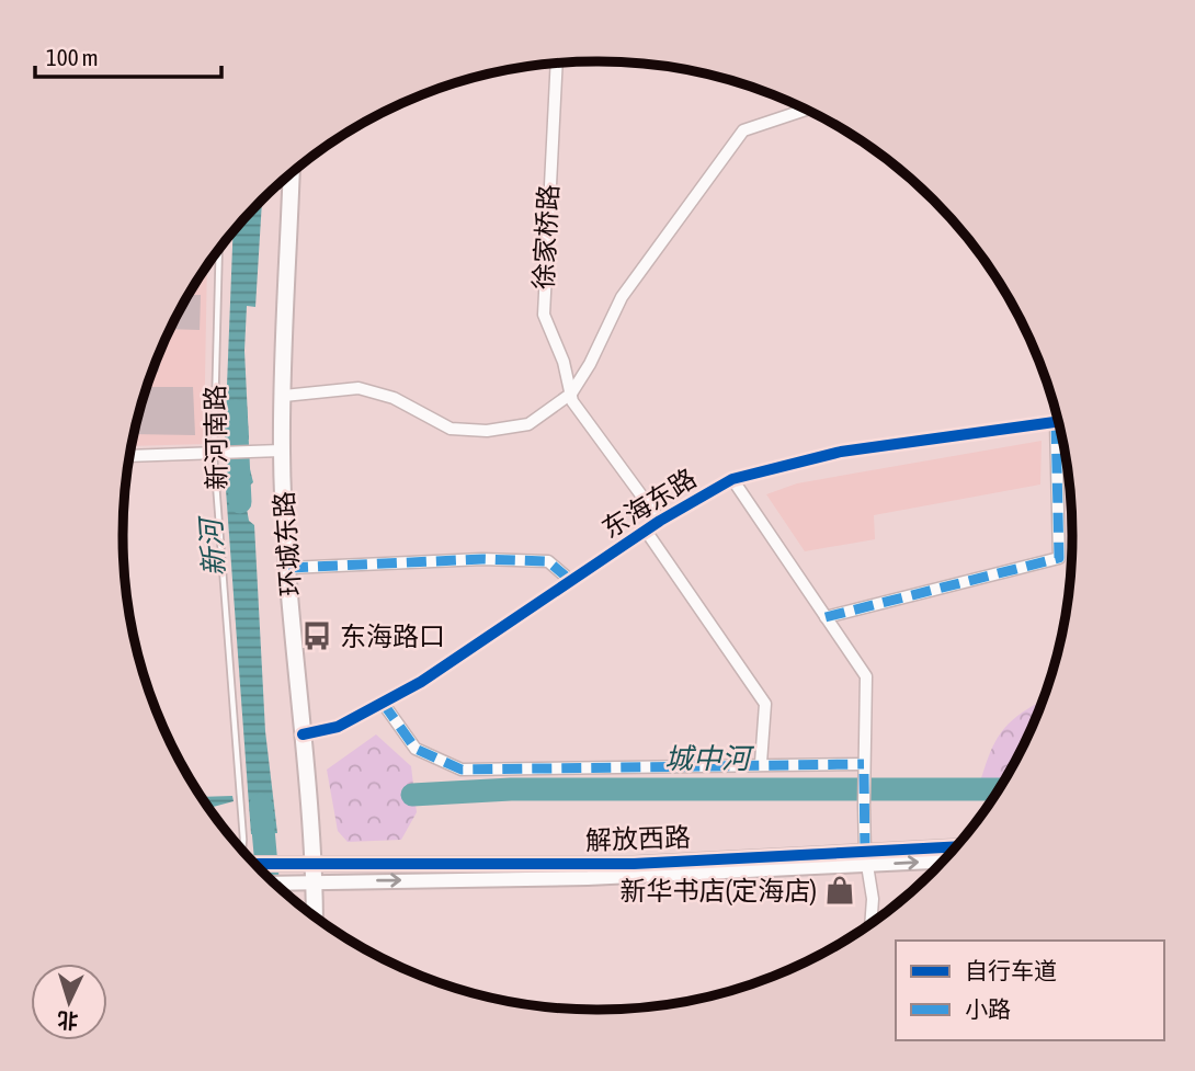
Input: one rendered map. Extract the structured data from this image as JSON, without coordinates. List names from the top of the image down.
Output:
{
  "streets": {
    "main road": ["环城东路"],
    "street": ["徐家桥路", "东海东路", "解放西路"],
    "lane": ["新河南路"]
  },
  "crossings": [
    ["徐家桥路", "东海东路"],
    ["东海东路", "环城东路"],
    ["环城东路", "解放西路"]
  ],
  "water": ["新河", "城中河"],
  "places": {
    "bus stop": ["东海路口"],
    "shop": ["新华书店(定海店)"]
  },
  "legend": ["自行车道", "小路"],
  "scale_bar": "100 m",
  "north": "bottom"
}
